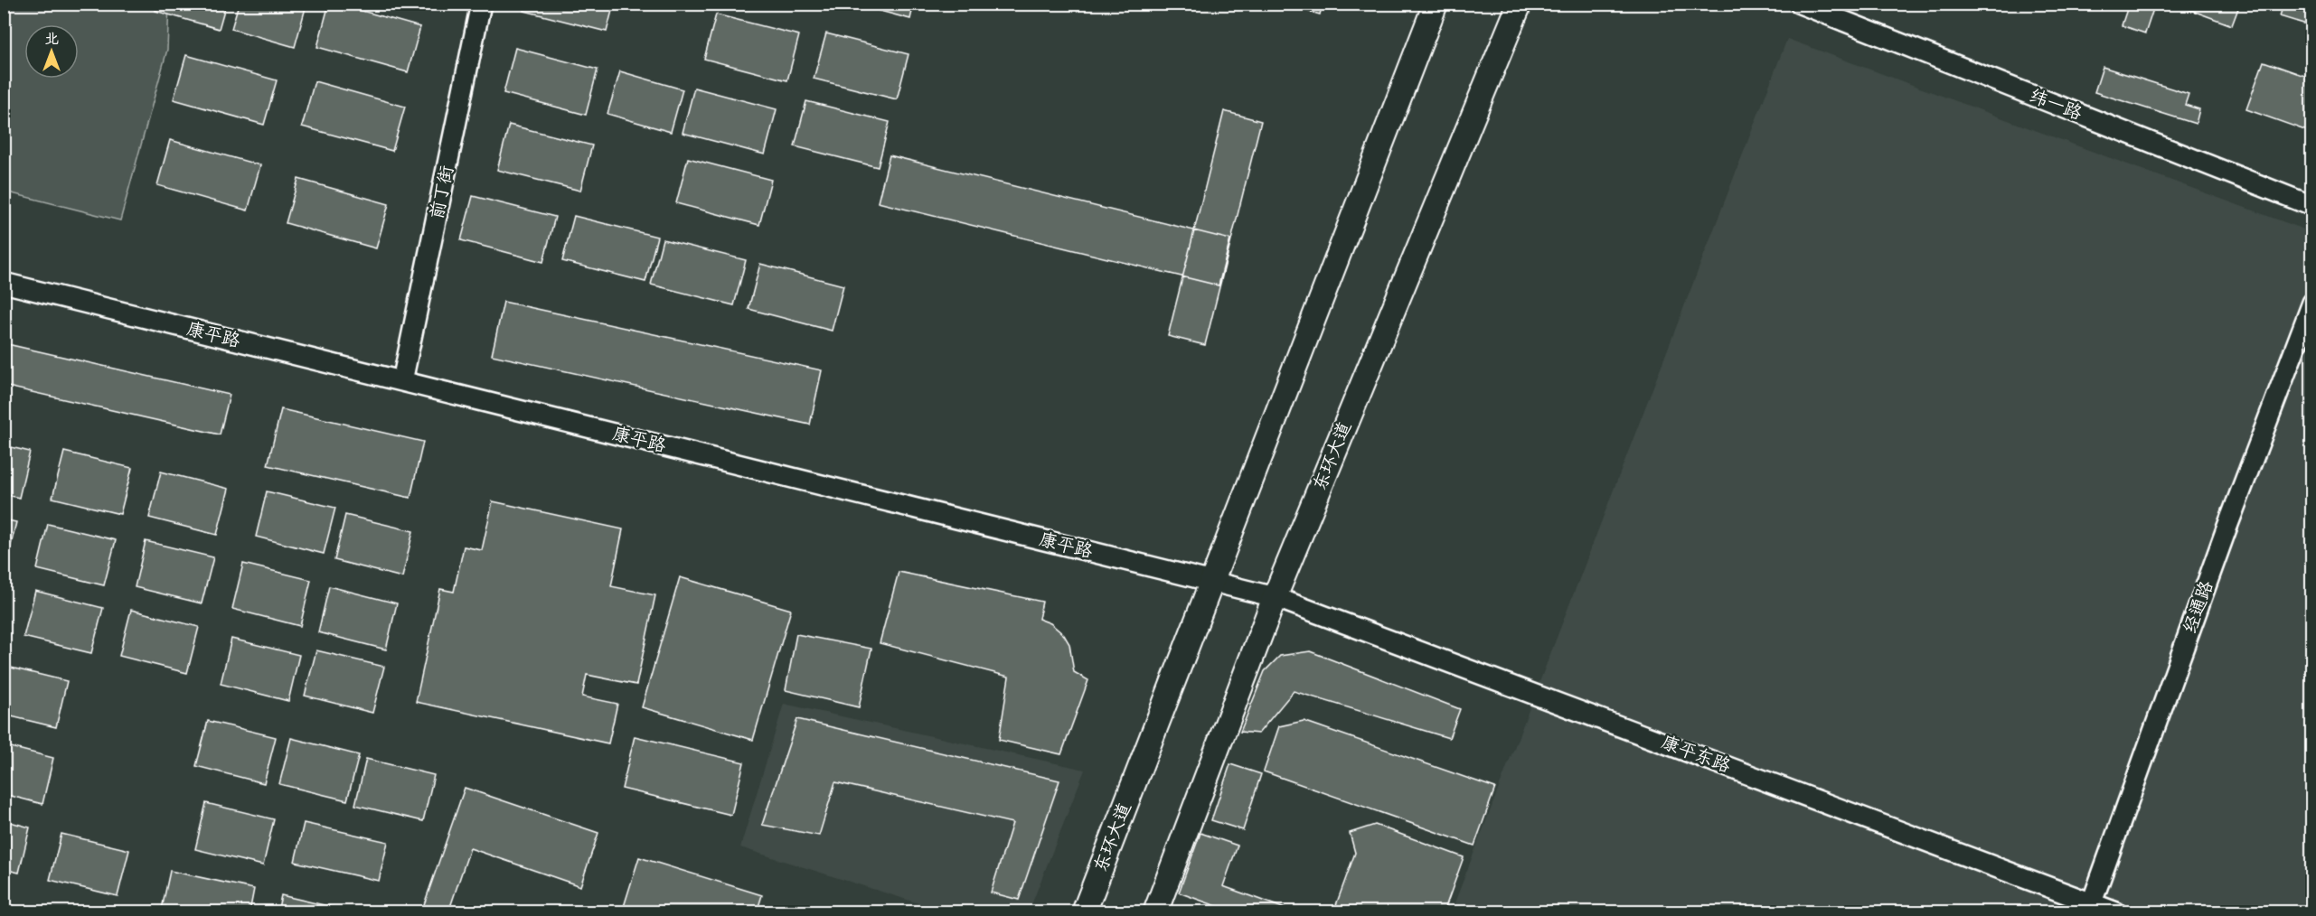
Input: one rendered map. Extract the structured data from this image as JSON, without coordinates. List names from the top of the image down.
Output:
{
  "streets": {
    "main road": ["东环大道"],
    "street": [
      "纬一路",
      "前丁街",
      "康平路",
      "经通路",
      "康平东路"
    ]
  },
  "crossings": [
    ["前丁街", "康平路"],
    ["康平路", "东环大道"],
    ["康平路", "康平东路"],
    ["东环大道", "康平东路"],
    ["经通路", "康平东路"]
  ],
  "north": "top"
}
